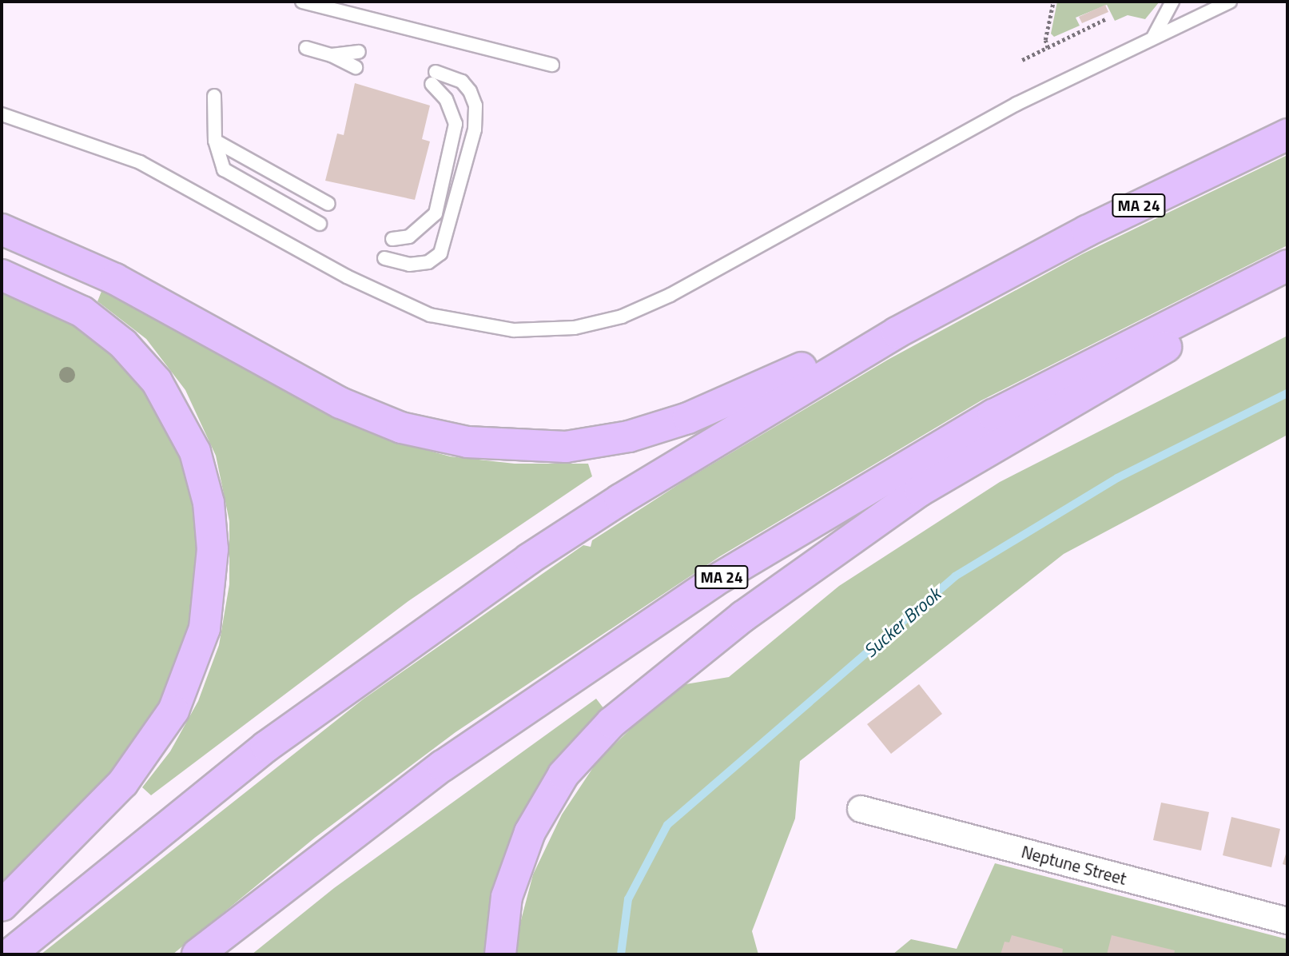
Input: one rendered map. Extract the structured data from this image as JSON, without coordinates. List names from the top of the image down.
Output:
{
  "streets": {
    "highway": ["MA 24"],
    "street": ["Neptune Street"]
  },
  "water": ["Sucker Brook"]
}
